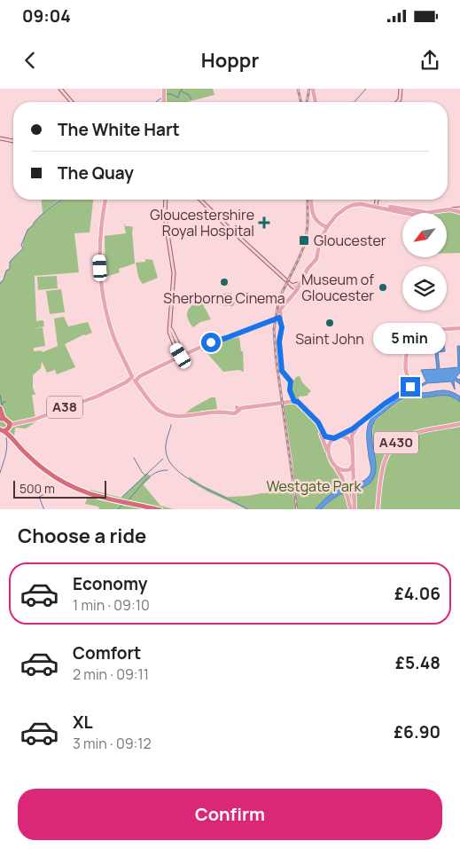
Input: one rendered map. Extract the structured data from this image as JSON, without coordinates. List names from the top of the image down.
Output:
{
  "streets": {
    "main road": ["A38", "A430"]
  },
  "parks": ["Westgate Park"],
  "places": {
    "health": ["Gloucestershire Royal Hospital"],
    "transit": ["Gloucester"],
    "other": ["Sherborne Cinema", "Museum of Gloucester", "Saint John"]
  },
  "scale_bar": "500 m",
  "north": "bottom left",
  "page": {
    "status": "09:04",
    "header": "Hoppr",
    "banner": ["The White Hart", "The Quay"],
    "bubble": "5 min",
    "scale": "500 m",
    "heading": "Choose a ride",
    "list": [
      {
        "name": "Economy",
        "note": "1 min · 09:10",
        "value": "£4.06"
      },
      {
        "name": "Comfort",
        "note": "2 min · 09:11",
        "value": "£5.48"
      },
      {
        "name": "XL",
        "note": "3 min · 09:12",
        "value": "£6.90"
      }
    ],
    "buttons": "Confirm"
  }
}
